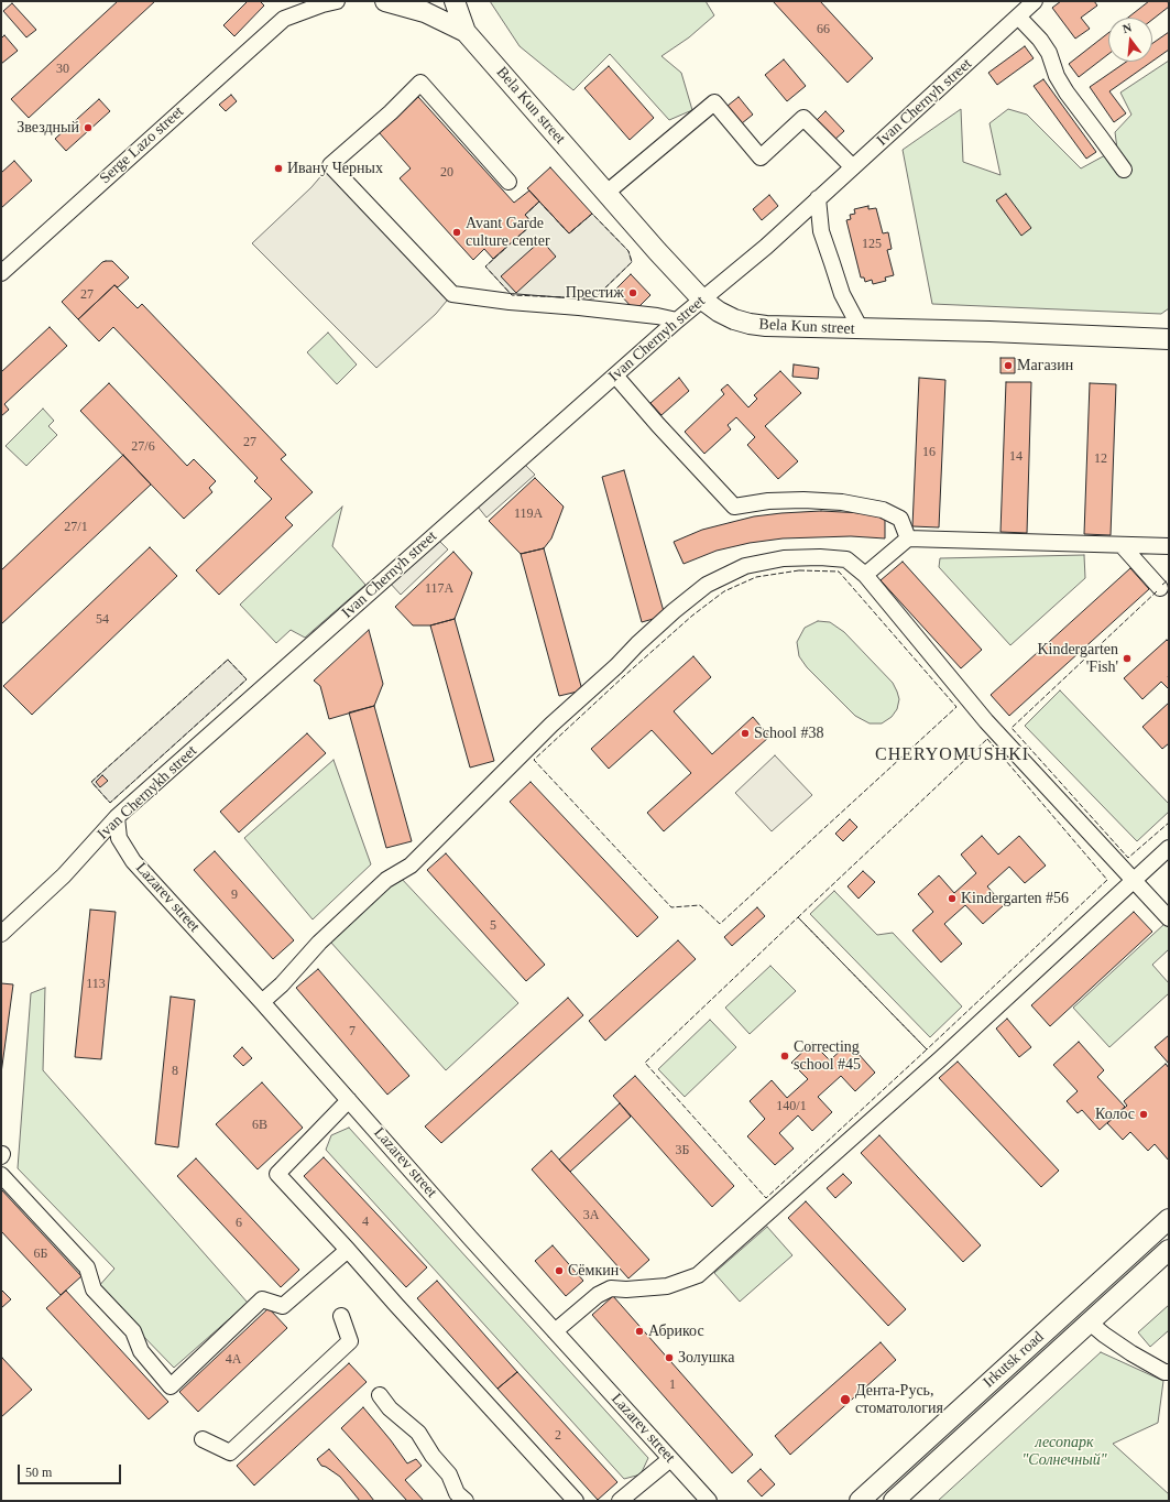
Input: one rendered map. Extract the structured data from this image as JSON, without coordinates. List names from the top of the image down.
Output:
{
  "streets": {
    "main road": ["Bela Kun street", "Irkutsk road"],
    "street": [
      "Ivan Chernyh street",
      "Serge Lazo street",
      "Ivan Chernykh street",
      "Lazarev street"
    ]
  },
  "crossings": [
    ["Ivan Chernyh street", "Bela Kun street"],
    ["Ivan Chernyh street", "Ivan Chernykh street"],
    ["Ivan Chernykh street", "Lazarev street"]
  ],
  "districts": ["CHERYOMUSHKI"],
  "parks": ["лесопарк \"Солнечный\""],
  "places": [
    "Звездный",
    "Ивану Черных",
    "Avant Garde culture center",
    "Престиж",
    "Магазин",
    "Kindergarten 'Fish'",
    "School #38",
    "Kindergarten #56",
    "Correcting school #45",
    "Колос",
    "Сёмкин",
    "Абрикос",
    "Золушка",
    "Дента-Русь, стоматология"
  ],
  "house_numbers": [
    "66",
    "30",
    "20",
    "125",
    "27",
    "27",
    "27/6",
    "16",
    "14",
    "12",
    "119А",
    "27/1",
    "117А",
    "54",
    "9",
    "5",
    "113",
    "7",
    "8",
    "140/1",
    "6В",
    "3Б",
    "3А",
    "4",
    "6",
    "6Б",
    "4А",
    "1",
    "2"
  ],
  "scale_bar": "50 m",
  "north": "top"
}
